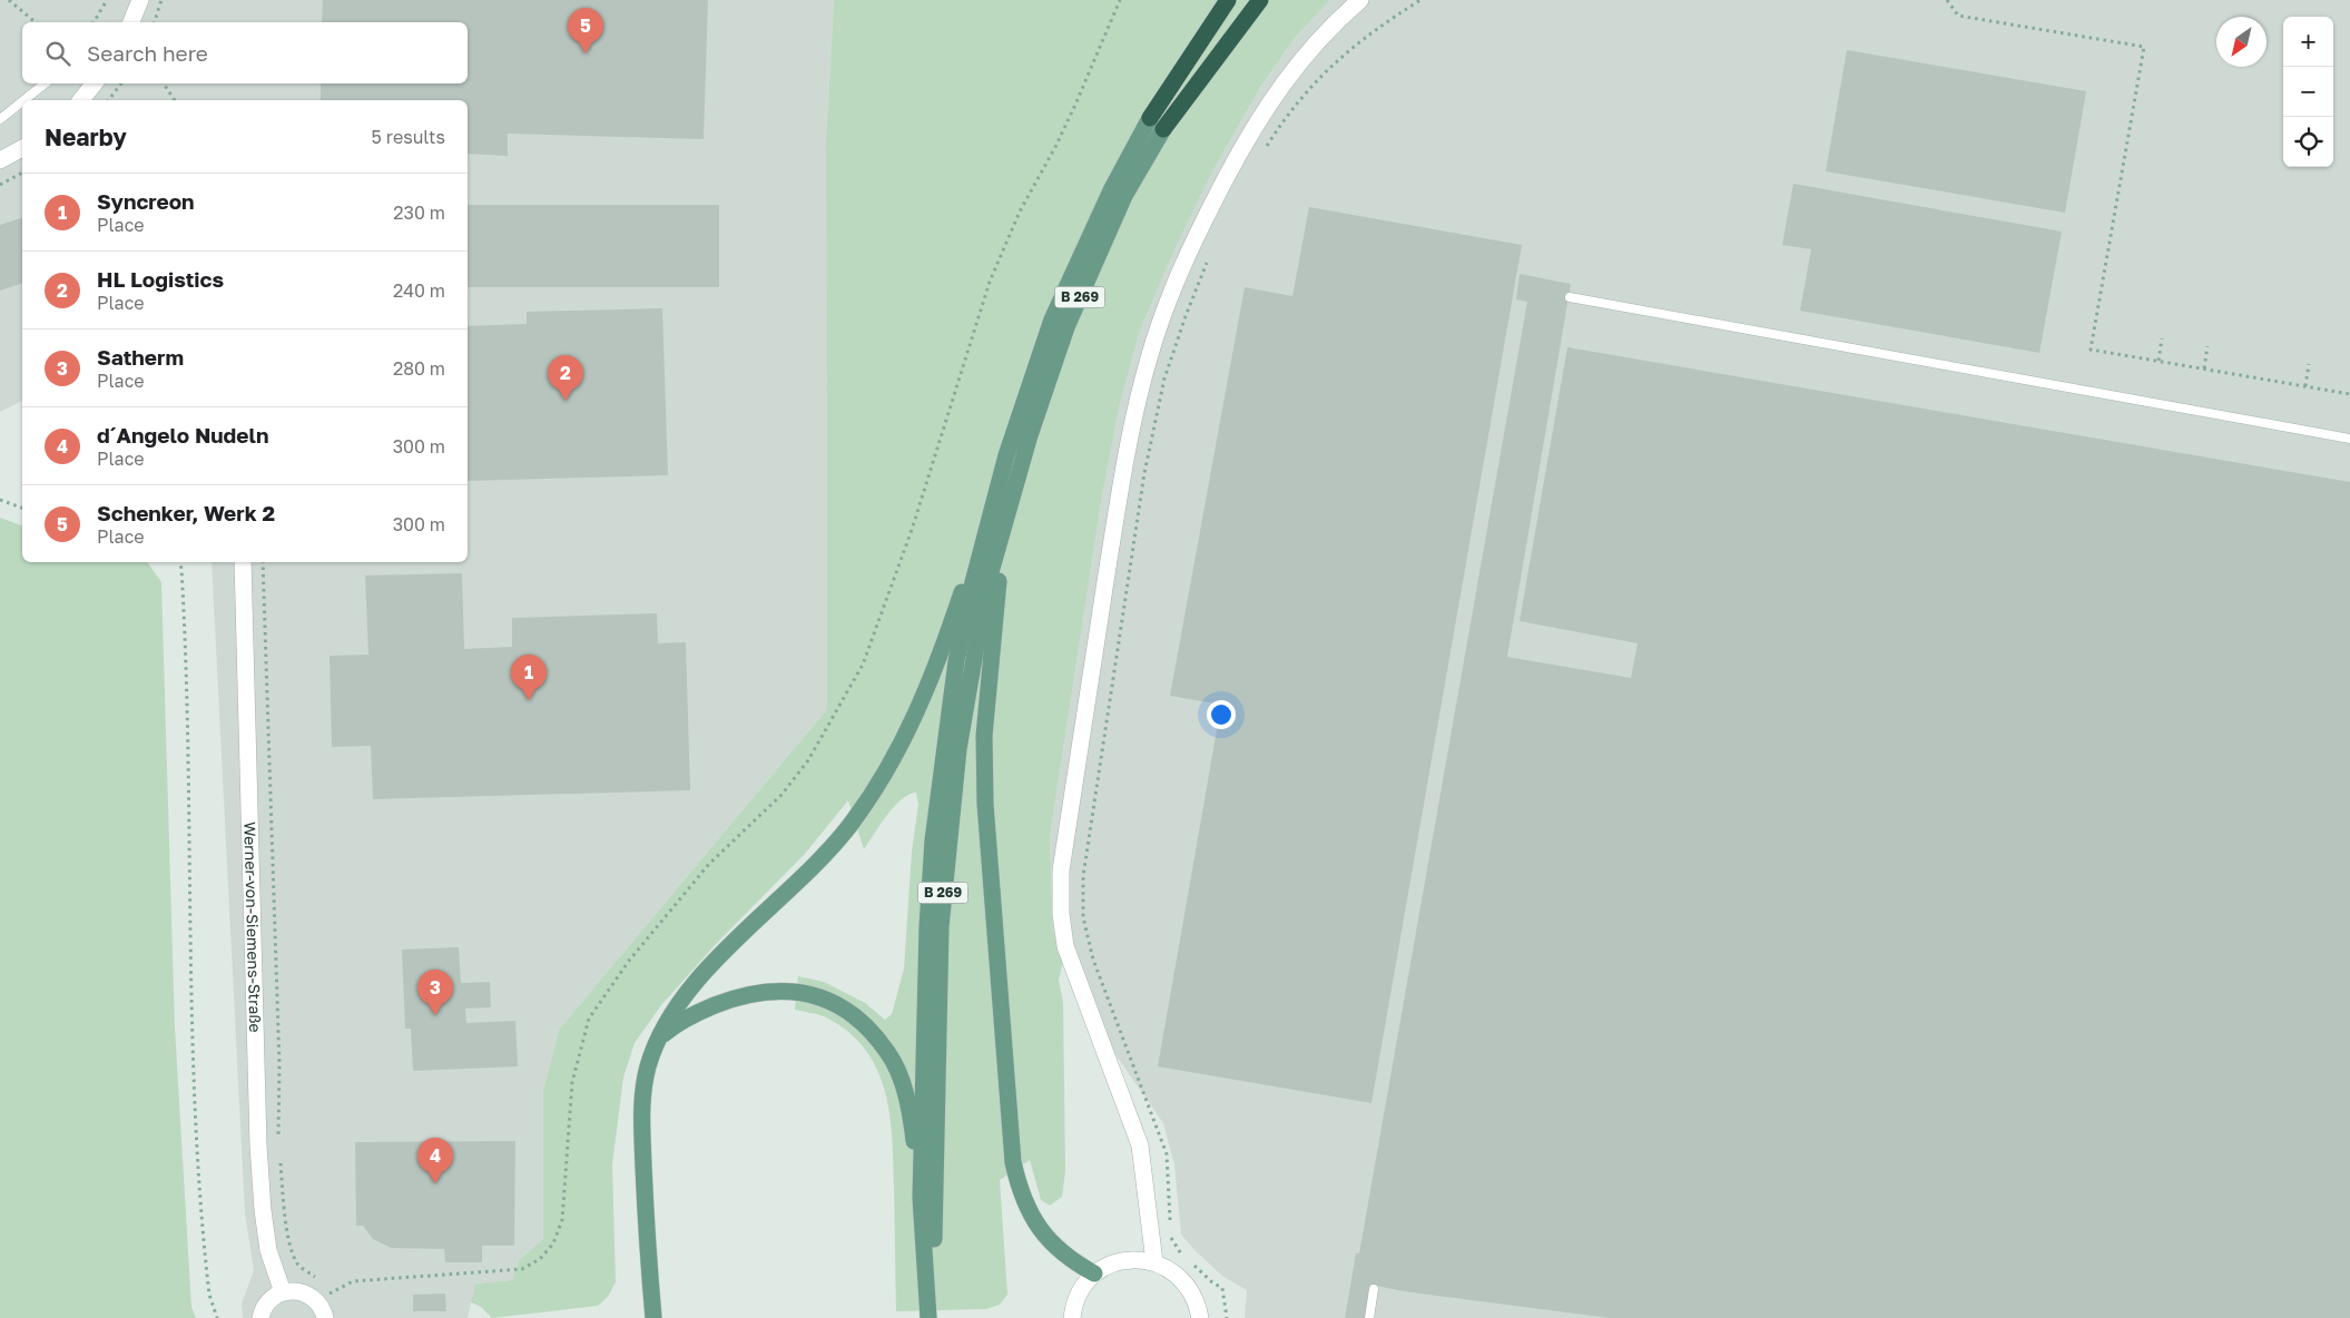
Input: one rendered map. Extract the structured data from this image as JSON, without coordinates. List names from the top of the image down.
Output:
{
  "streets": {
    "main road": ["B 269"],
    "street": ["Werner-von-Siemens-Straße"]
  },
  "north": "bottom left",
  "page": {
    "pins": [
      "5",
      "2",
      "1",
      "3",
      "4"
    ],
    "map_buttons": ["+", "−"],
    "search": "Search here",
    "heading": ["Nearby", "5 results"],
    "list": [
      {
        "mark": "1",
        "name": "Syncreon",
        "note": "Place",
        "value": "230 m"
      },
      {
        "mark": "2",
        "name": "HL Logistics",
        "note": "Place",
        "value": "240 m"
      },
      {
        "mark": "3",
        "name": "Satherm",
        "note": "Place",
        "value": "280 m"
      },
      {
        "mark": "4",
        "name": "d´Angelo Nudeln",
        "note": "Place",
        "value": "300 m"
      },
      {
        "mark": "5",
        "name": "Schenker, Werk 2",
        "note": "Place",
        "value": "300 m"
      }
    ]
  }
}
